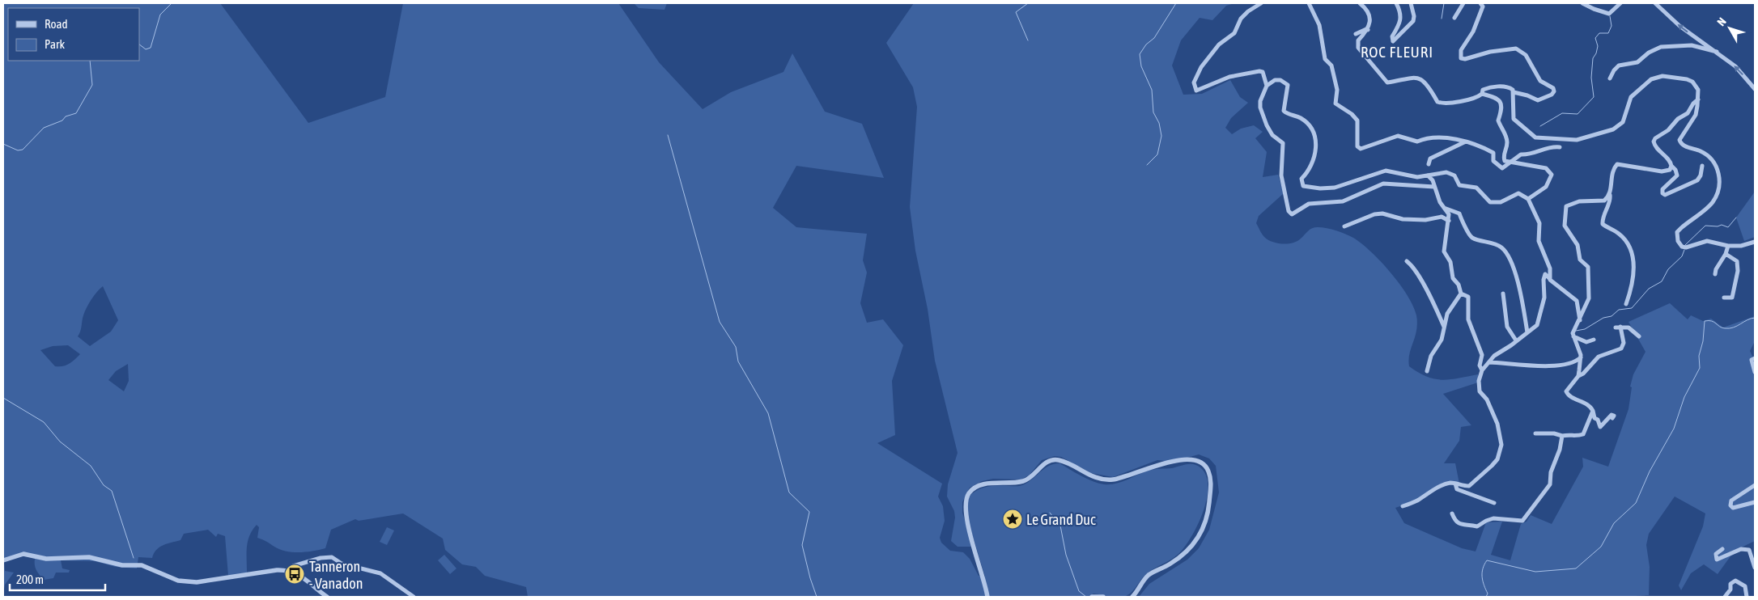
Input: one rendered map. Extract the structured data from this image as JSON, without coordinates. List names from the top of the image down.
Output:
{
  "districts": ["ROC FLEURI"],
  "places": {
    "place": ["Le Grand Duc"],
    "bus stop": ["Tanneron - Vanadon"]
  },
  "legend": ["Road", "Park"],
  "scale_bar": "200 m",
  "north": "top left"
}
